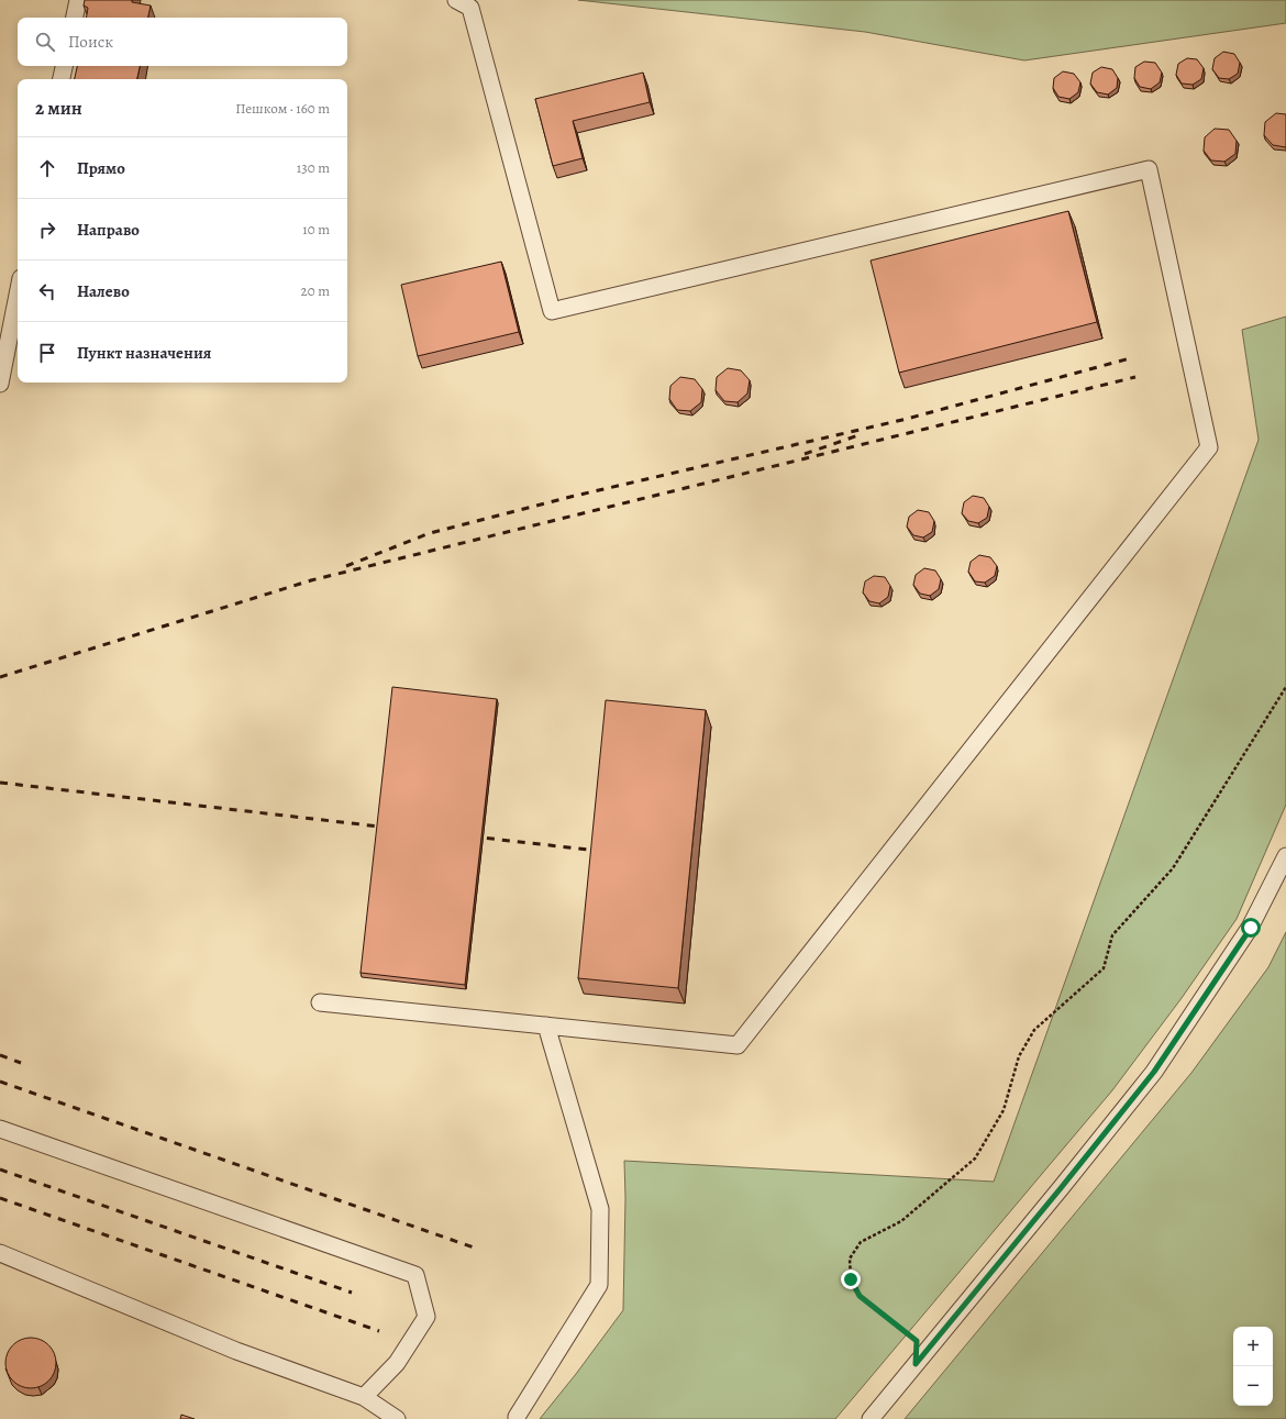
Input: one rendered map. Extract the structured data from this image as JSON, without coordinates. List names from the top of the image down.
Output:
{
  "page": {
    "search": "Поиск",
    "heading": ["2 мин", "Пешком · 160 m"],
    "list": [
      ["Прямо", "130 m"],
      ["Направо", "10 m"],
      ["Налево", "20 m"],
      "Пункт назначения"
    ],
    "map_buttons": ["+", "−"]
  }
}
